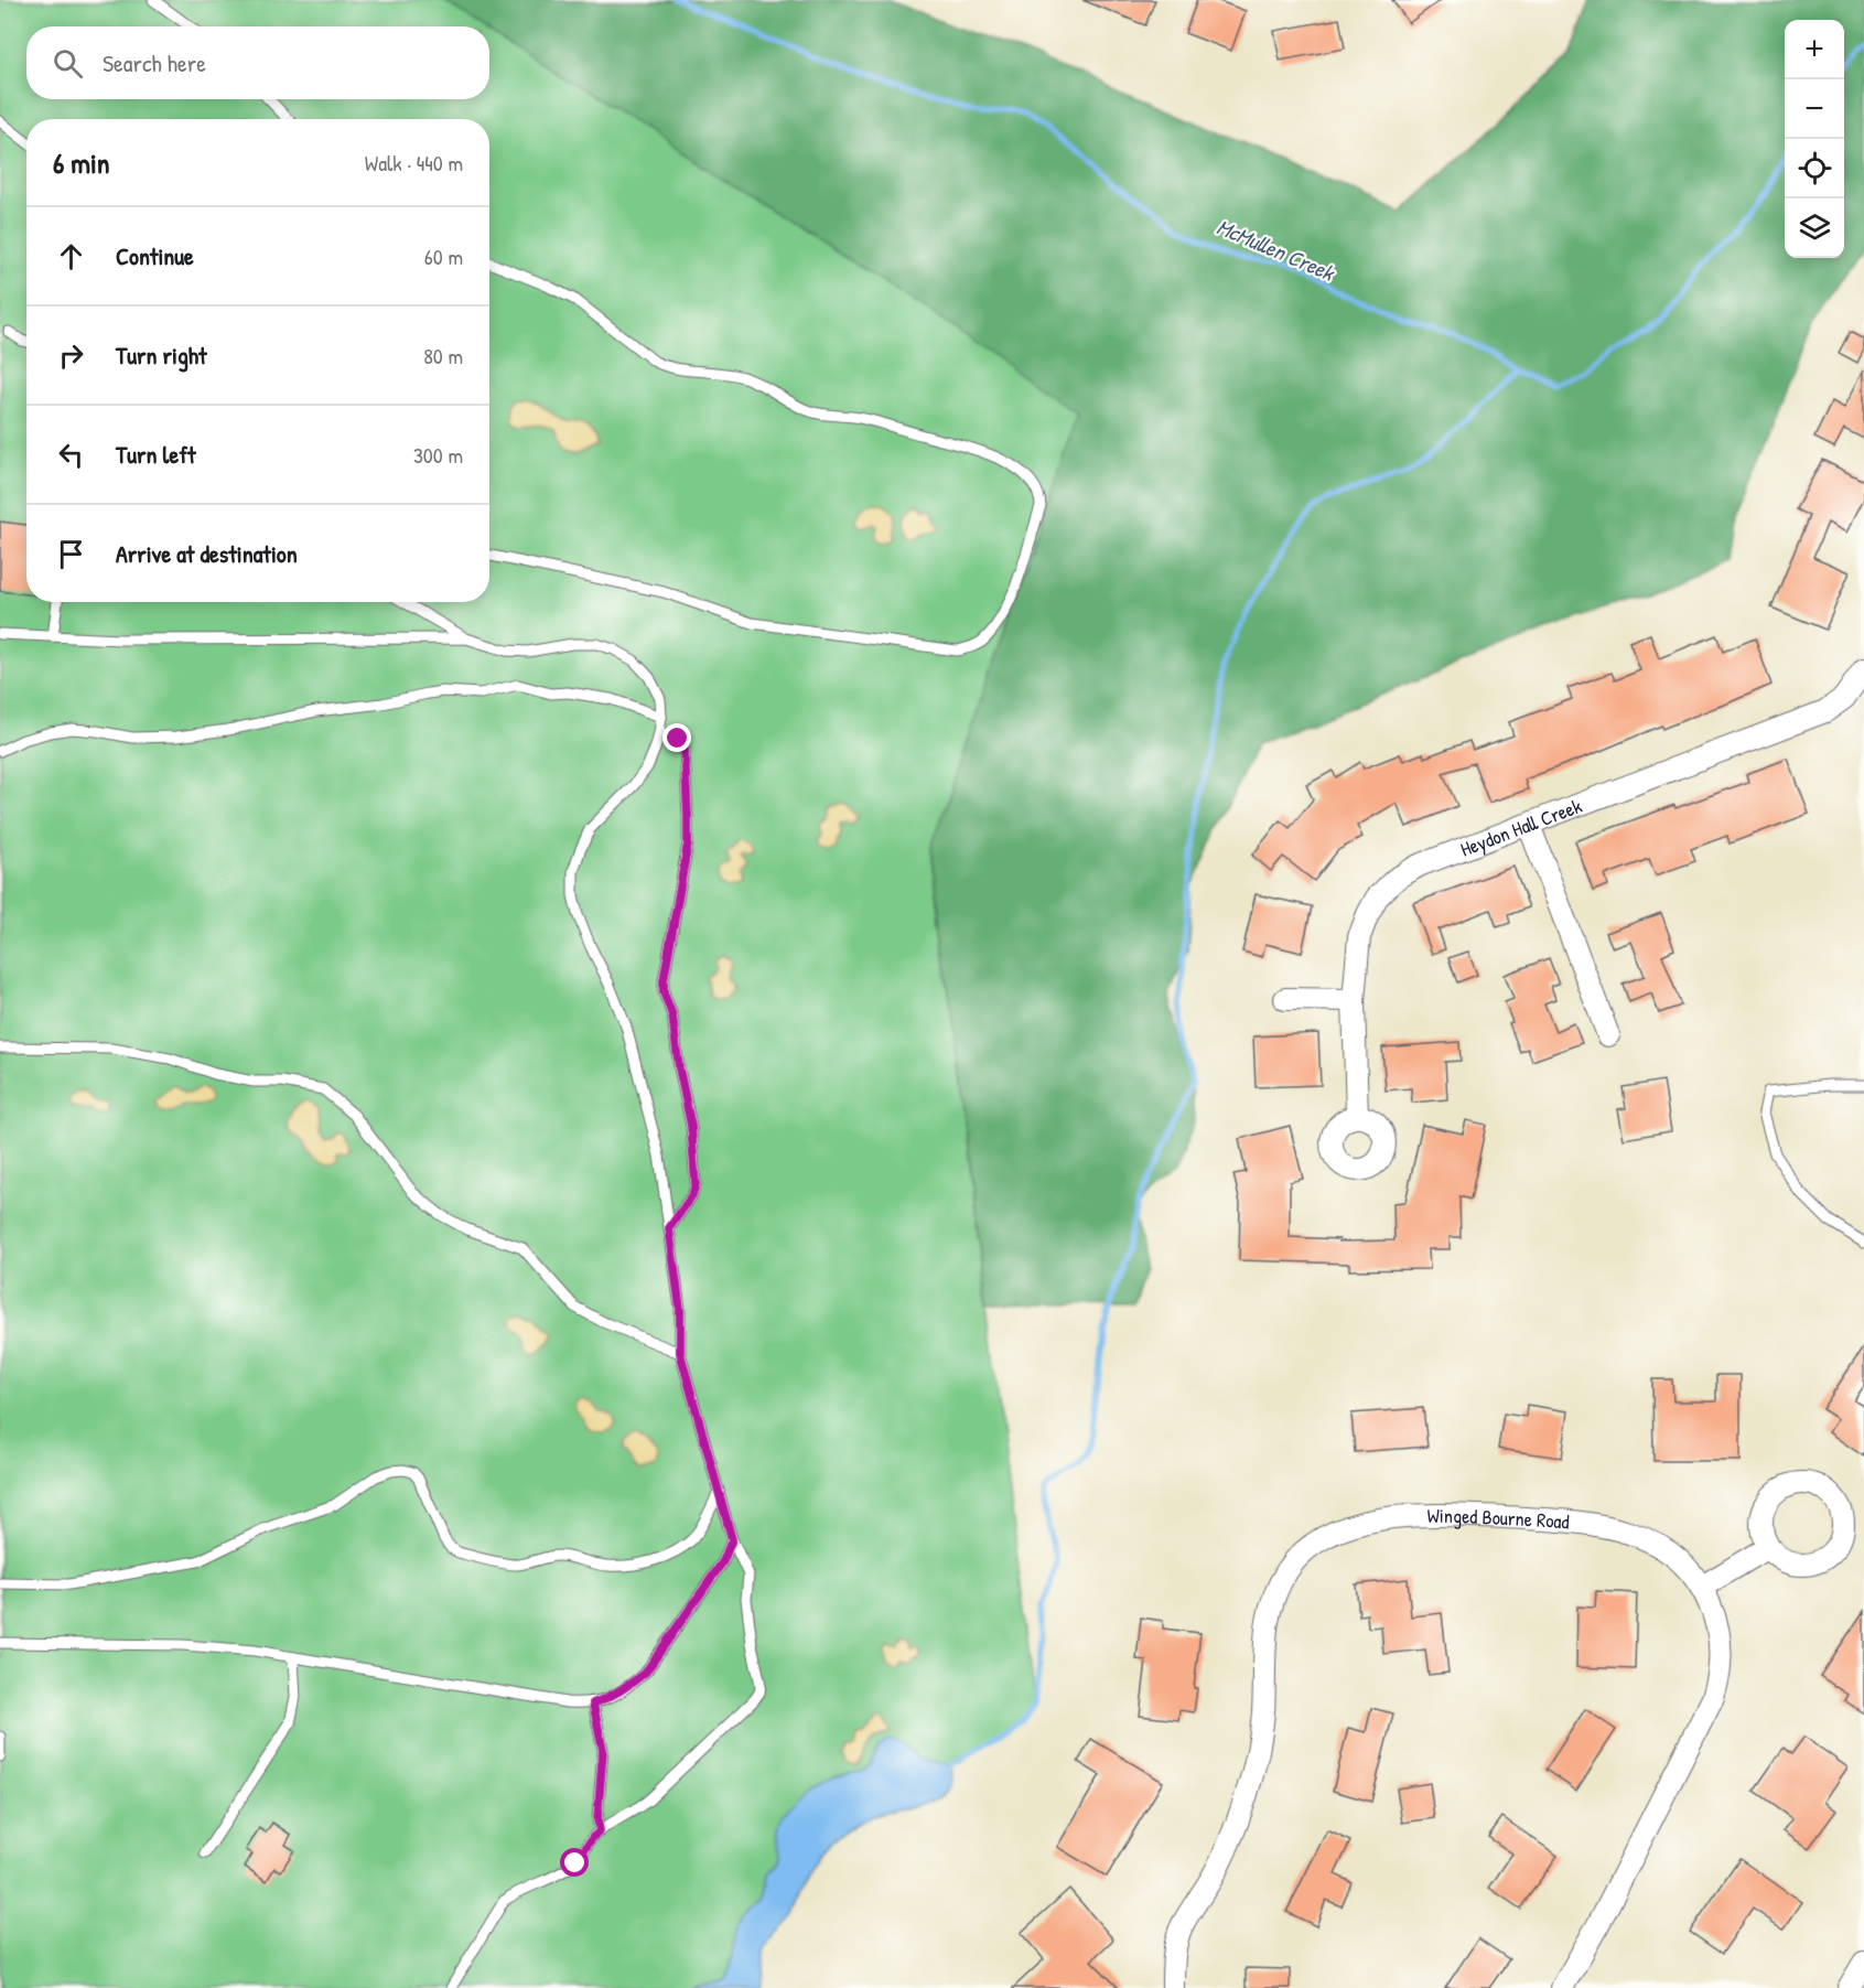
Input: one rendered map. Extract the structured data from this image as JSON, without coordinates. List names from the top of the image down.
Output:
{
  "streets": {
    "street": ["Heydon Hall Creek", "Winged Bourne Road"]
  },
  "water": ["McMullen Creek"],
  "page": {
    "map_buttons": ["+", "−"],
    "search": "Search here",
    "heading": ["6 min", "Walk · 440 m"],
    "list": [
      ["Continue", "60 m"],
      ["Turn right", "80 m"],
      ["Turn left", "300 m"],
      "Arrive at destination"
    ]
  }
}
